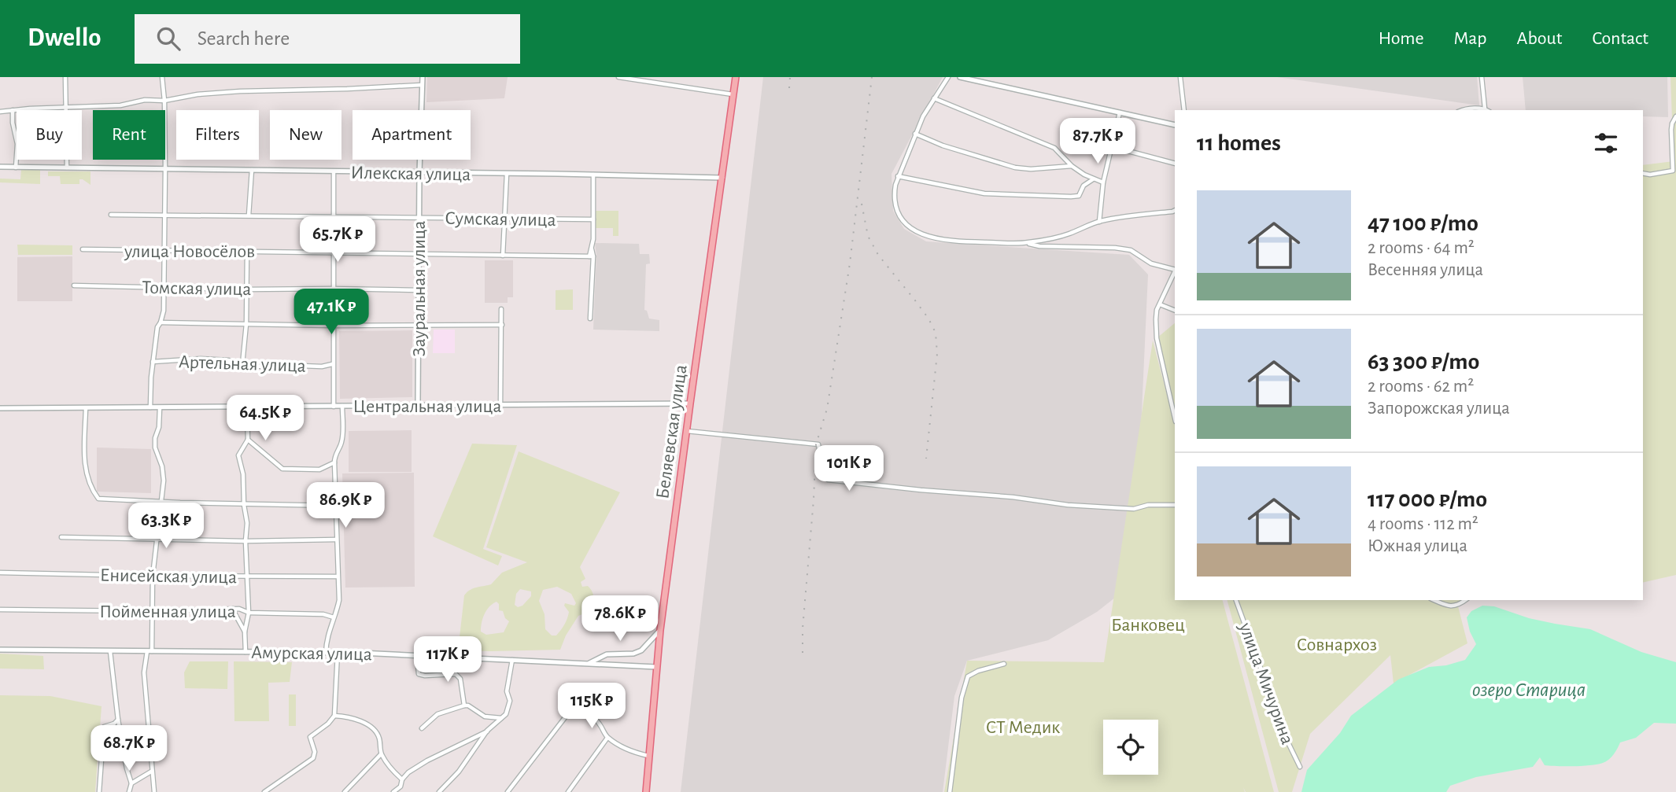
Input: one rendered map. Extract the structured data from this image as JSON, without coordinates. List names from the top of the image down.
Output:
{
  "streets": {
    "main road": ["Беляевская улица"],
    "street": [
      "Илекская улица",
      "Сумская улица",
      "улица Новосёлов",
      "Томская улица",
      "Зауральная улица",
      "Артельная улица",
      "Центральная улица",
      "Енисейская улица",
      "Пойменная улица",
      "Амурская улица",
      "улица Мичурина"
    ]
  },
  "crossings": [
    ["Илекская улица", "Зауральная улица"],
    ["Илекская улица", "Беляевская улица"],
    ["Сумская улица", "Зауральная улица"],
    ["улица Новосёлов", "Зауральная улица"],
    ["Томская улица", "Зауральная улица"],
    ["Зауральная улица", "Центральная улица"],
    ["Центральная улица", "Беляевская улица"],
    ["Беляевская улица", "Амурская улица"]
  ],
  "water": ["озеро Старица"],
  "parks": ["Банковец", "Совнархоз", "СТ Медик"],
  "page": {
    "header": "Dwello",
    "search": "Search here",
    "nav": [
      "Home",
      "Map",
      "About",
      "Contact"
    ],
    "chip": [
      "Buy",
      "Rent",
      "Filters",
      "New",
      "Apartment"
    ],
    "heading": "11 homes",
    "price": [
      "87.7K ₽",
      "65.7K ₽",
      "47.1K ₽",
      "64.5K ₽",
      "101K ₽",
      "86.9K ₽",
      "63.3K ₽",
      "78.6K ₽",
      "117K ₽",
      "115K ₽",
      "68.7K ₽"
    ],
    "list": [
      {
        "name": "47 100 ₽/mo",
        "note": "2 rooms · 64 m² · Весенняя улица"
      },
      {
        "name": "63 300 ₽/mo",
        "note": "2 rooms · 62 m² · Запорожская улица"
      },
      {
        "name": "117 000 ₽/mo",
        "note": "4 rooms · 112 m² · Южная улица"
      }
    ]
  }
}
